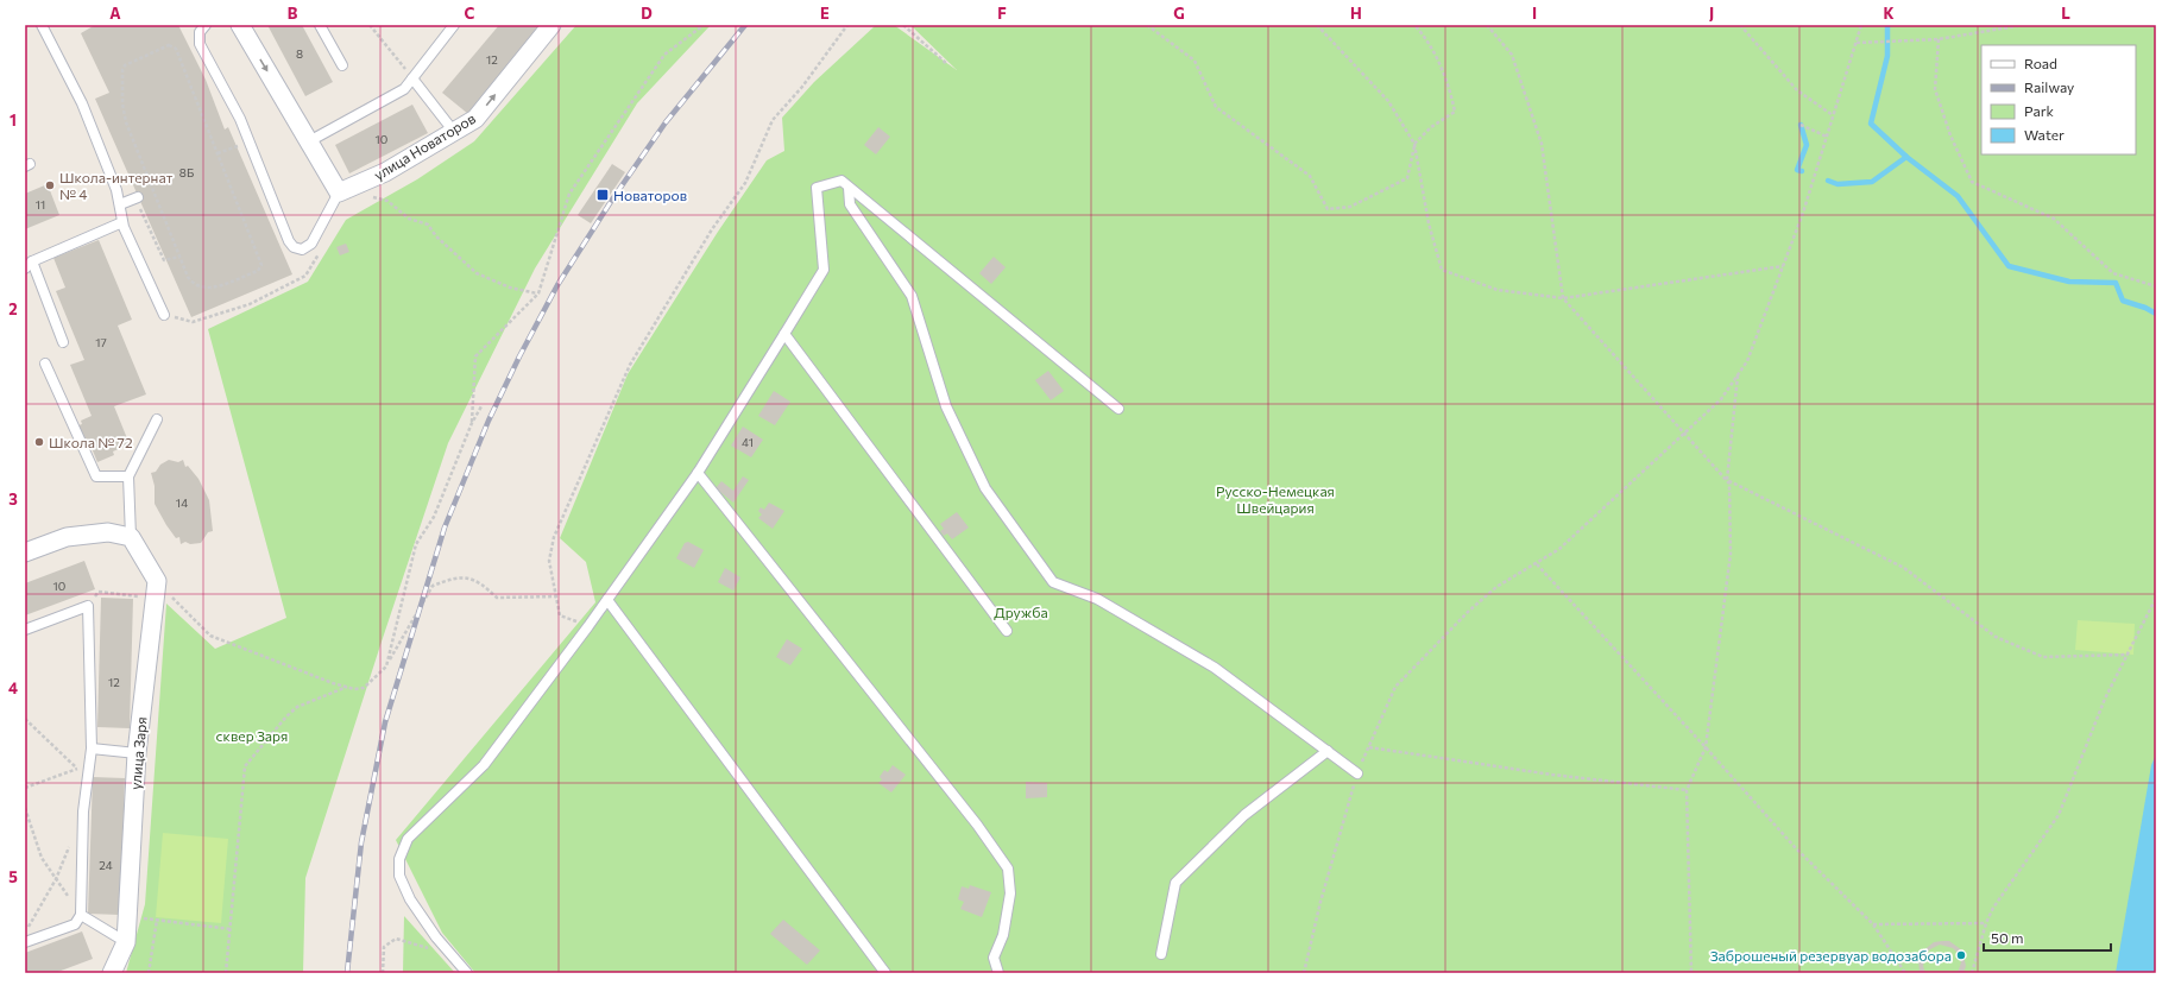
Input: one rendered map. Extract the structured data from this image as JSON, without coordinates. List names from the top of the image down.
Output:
{
  "streets": {
    "street": ["улица Новаторов", "улица Заря"]
  },
  "one_way": ["улица Новаторов"],
  "parks": ["Русско-Немецкая Швейцария", "Дружба", "сквер Заря"],
  "places": {
    "other": ["Школа-интернат № 4", "Школа № 72", "Заброшеный резервуар водозабора"],
    "transit": ["Новаторов"]
  },
  "house_numbers": [
    "8",
    "12",
    "10",
    "8Б",
    "11",
    "17",
    "41",
    "14",
    "10",
    "12",
    "24"
  ],
  "legend": [
    "Road",
    "Railway",
    "Park",
    "Water"
  ],
  "scale_bar": "50 m",
  "grid": {
    "columns": [
      "A",
      "B",
      "C",
      "D",
      "E",
      "F",
      "G",
      "H",
      "I",
      "J",
      "K",
      "L"
    ],
    "rows": [
      "1",
      "2",
      "3",
      "4",
      "5"
    ]
  }
}
